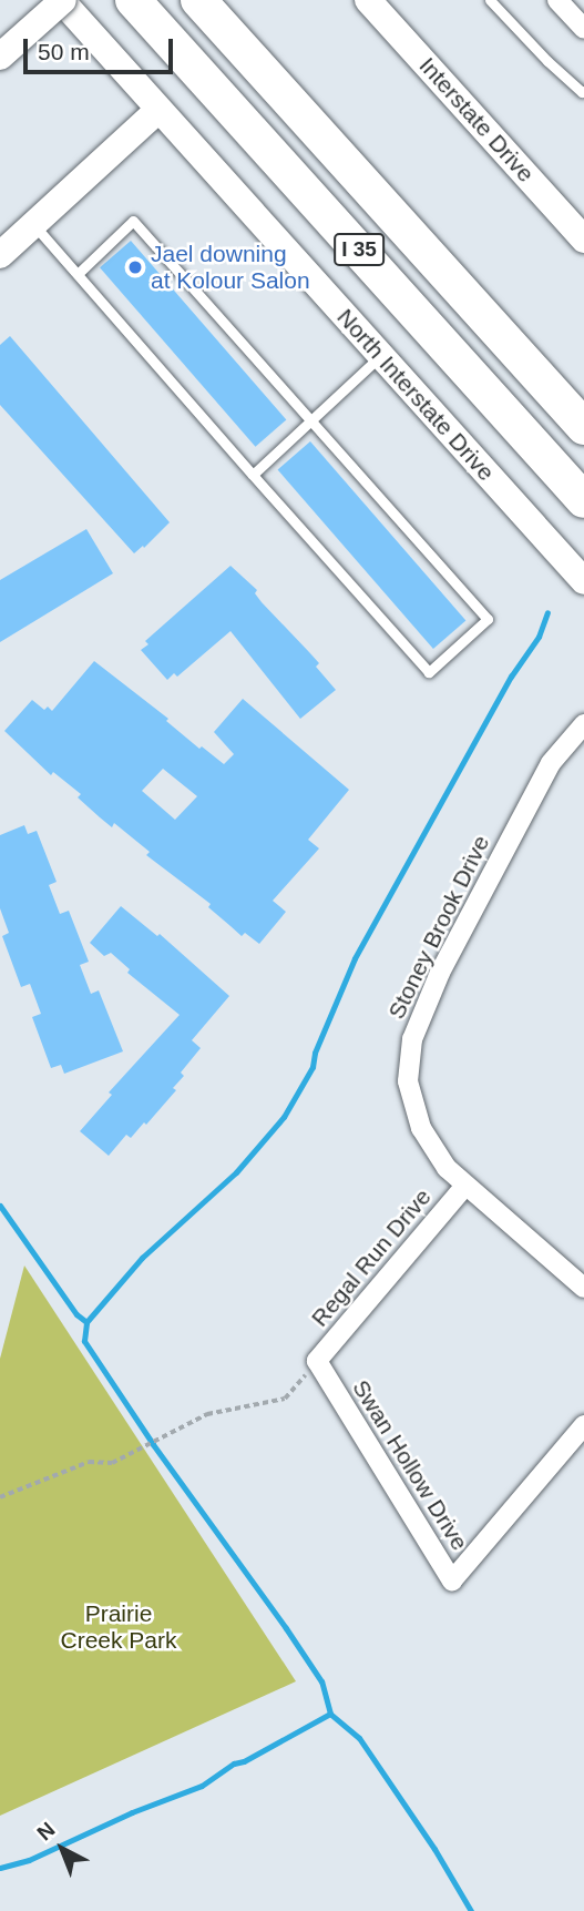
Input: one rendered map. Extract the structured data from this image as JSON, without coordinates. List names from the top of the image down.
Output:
{
  "streets": {
    "highway": ["I 35"],
    "street": [
      "Interstate Drive",
      "North Interstate Drive",
      "Stoney Brook Drive",
      "Regal Run Drive",
      "Swan Hollow Drive"
    ]
  },
  "crossings": [
    ["Stoney Brook Drive", "Regal Run Drive"],
    ["Regal Run Drive", "Swan Hollow Drive"]
  ],
  "parks": ["Prairie Creek Park"],
  "places": ["Jael downing at Kolour Salon"],
  "scale_bar": "50 m",
  "north": "top left"
}
